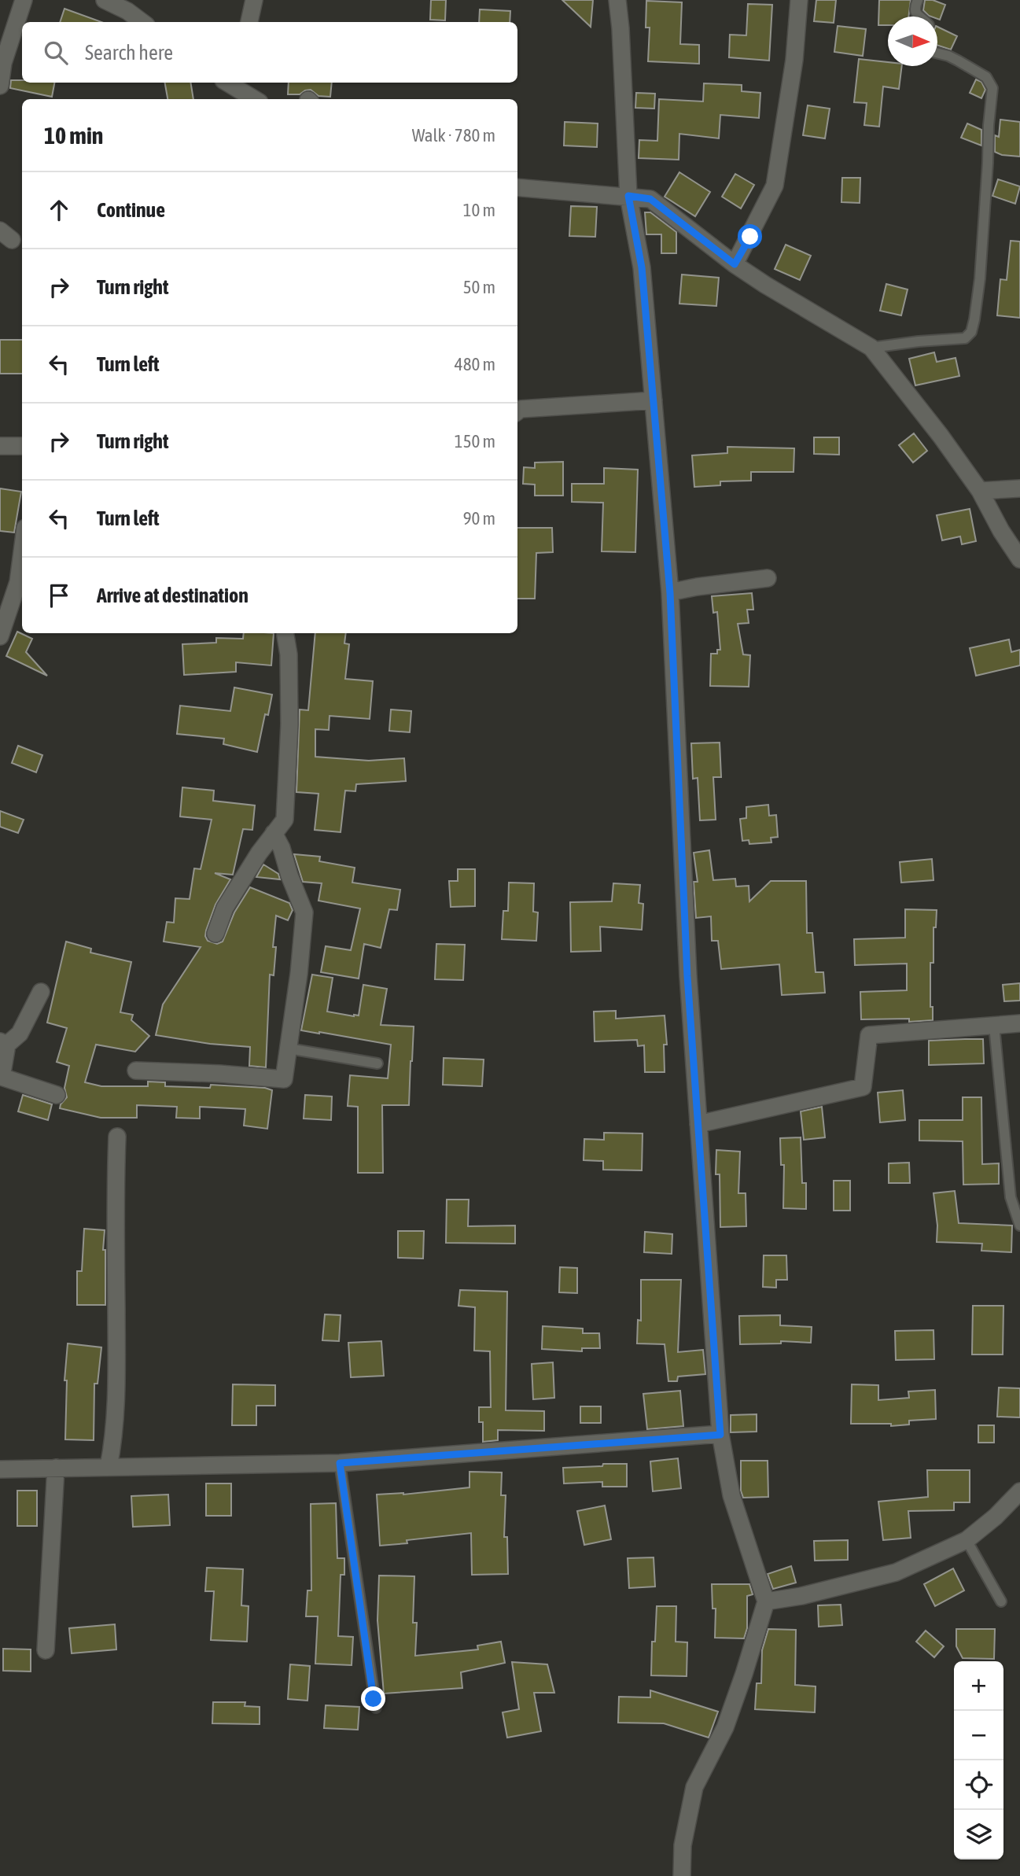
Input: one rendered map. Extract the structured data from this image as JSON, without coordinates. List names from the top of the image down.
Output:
{
  "north": "right",
  "page": {
    "search": "Search here",
    "heading": ["10 min", "Walk · 780 m"],
    "list": [
      ["Continue", "10 m"],
      ["Turn right", "50 m"],
      ["Turn left", "480 m"],
      ["Turn right", "150 m"],
      ["Turn left", "90 m"],
      "Arrive at destination"
    ],
    "map_buttons": ["+", "−"]
  }
}
